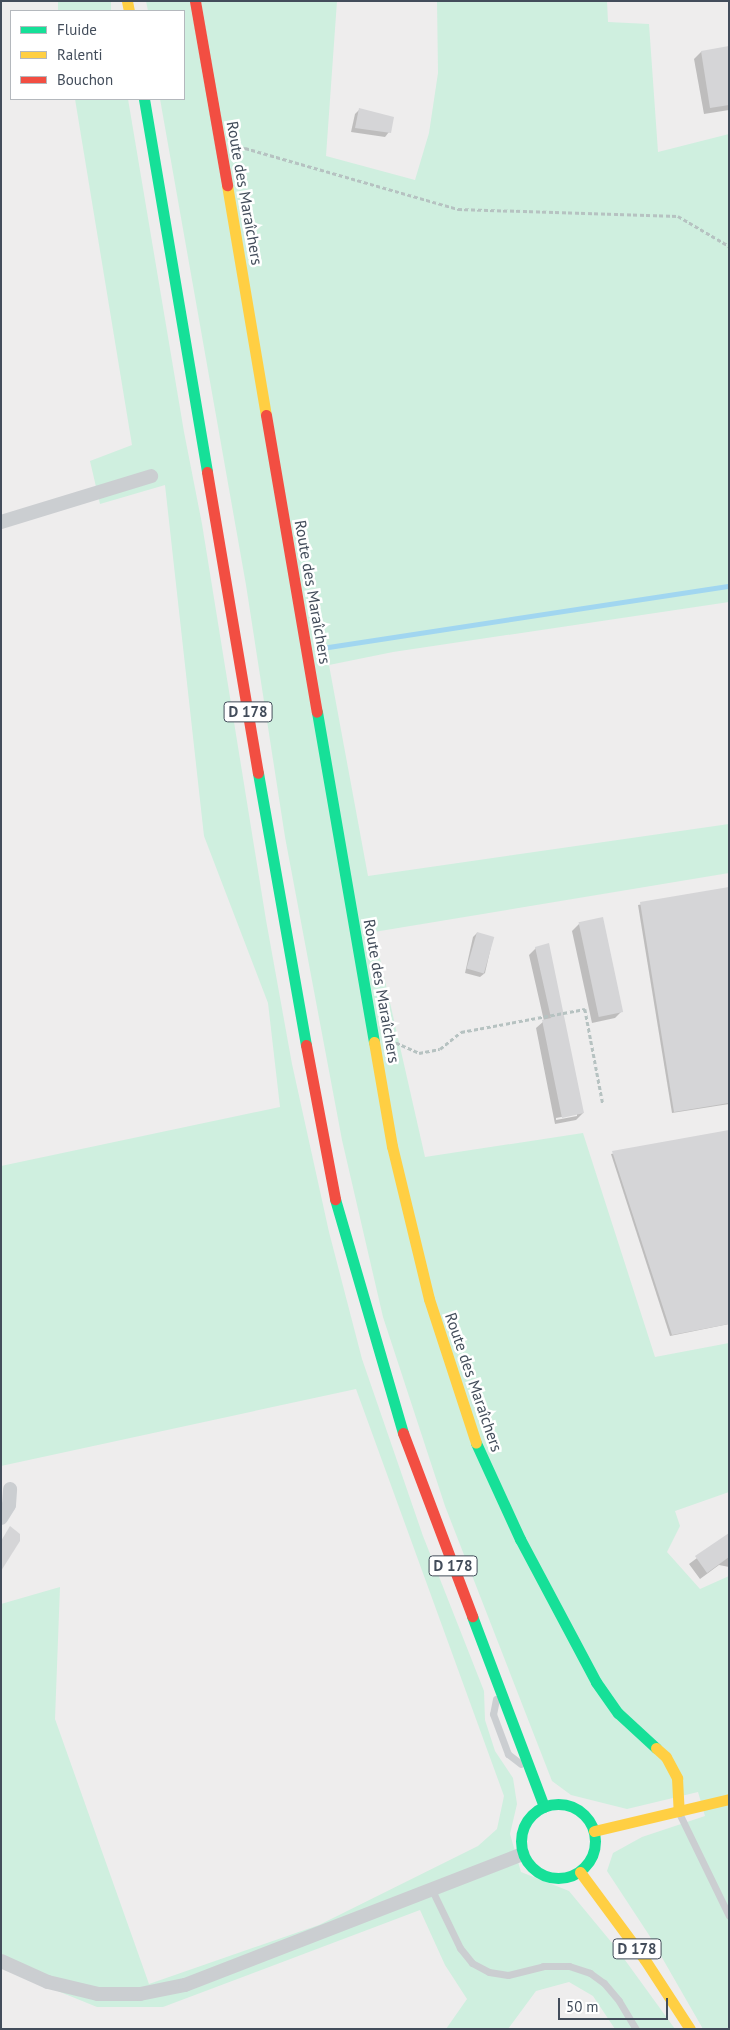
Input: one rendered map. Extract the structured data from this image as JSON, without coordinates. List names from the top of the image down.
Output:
{
  "streets": {
    "main road": ["Route des Maraîchers", "D 178"]
  },
  "legend": ["Fluide", "Ralenti", "Bouchon"],
  "scale_bar": "50 m"
}
